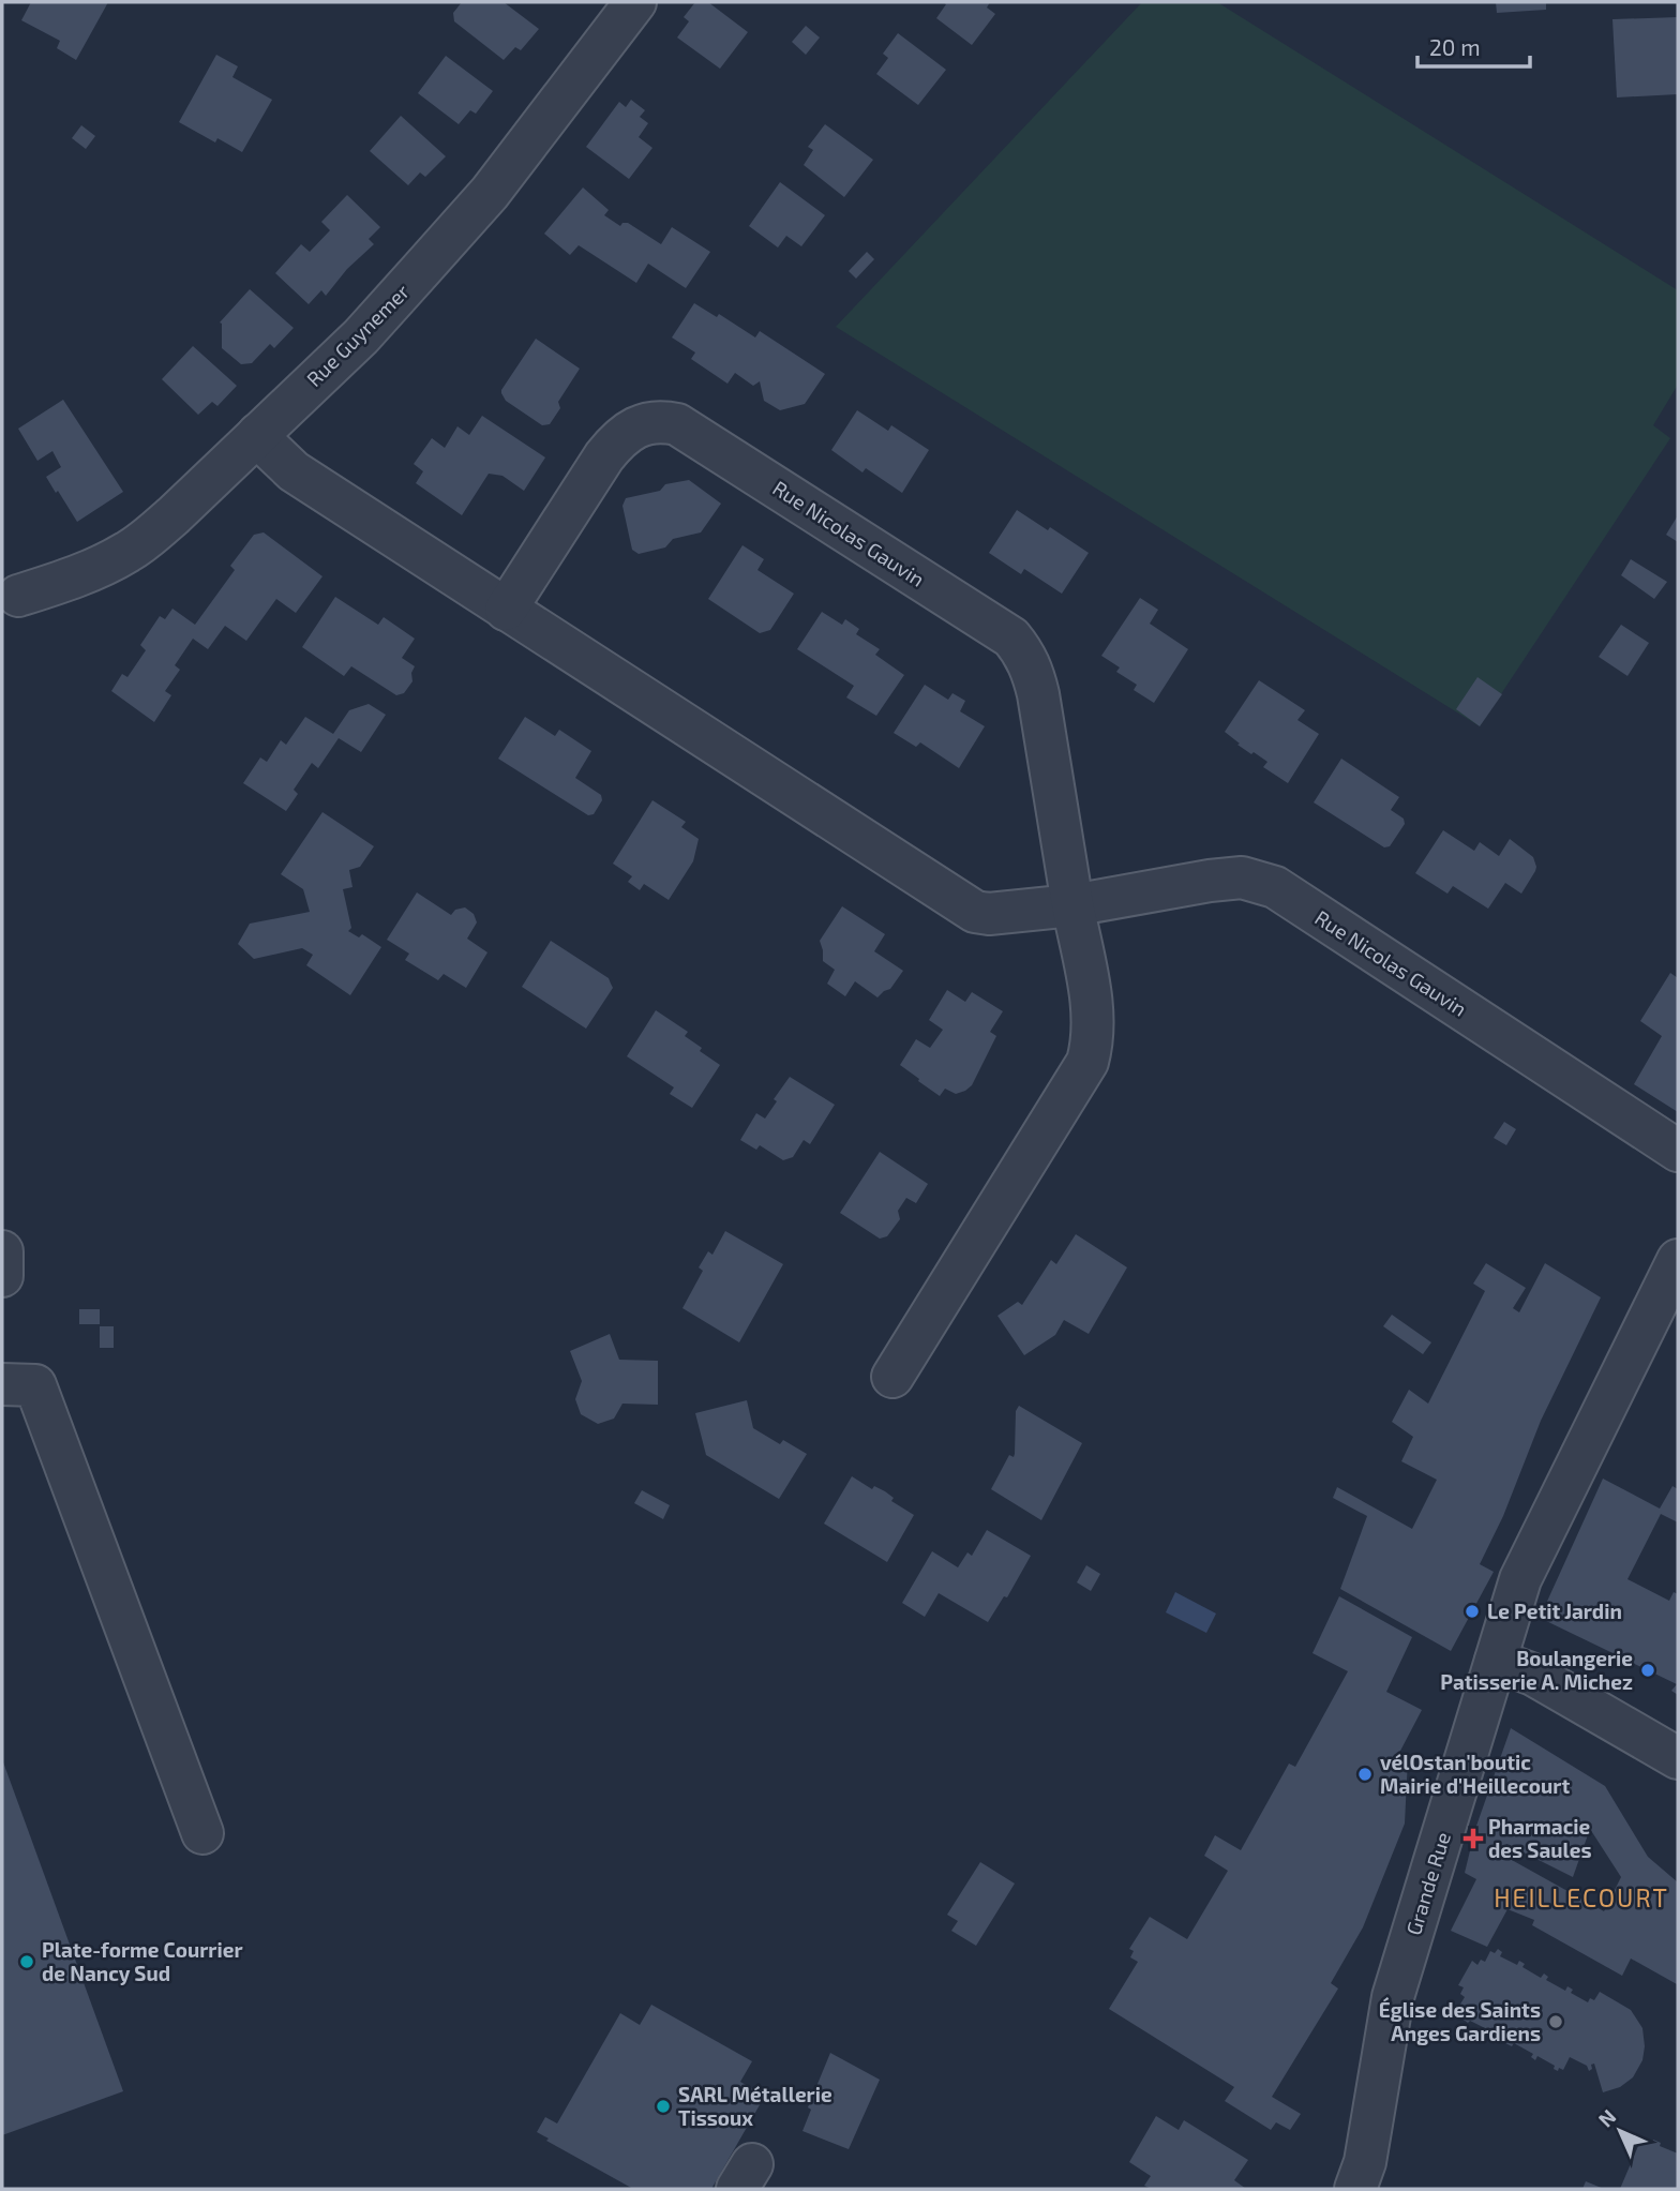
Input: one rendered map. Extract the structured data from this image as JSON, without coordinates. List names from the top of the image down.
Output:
{
  "streets": {
    "street": ["Rue Guynemer", "Rue Nicolas Gauvin", "Grande Rue"]
  },
  "crossings": [
    ["Rue Guynemer", "Rue Nicolas Gauvin"]
  ],
  "districts": ["HEILLECOURT"],
  "places": {
    "other": [
      "Le Petit Jardin",
      "Boulangerie Patisserie A. Michez",
      "vélOstan'boutic Mairie d'Heillecourt",
      "Plate-forme Courrier de Nancy Sud",
      "Église des Saints Anges Gardiens",
      "SARL Métallerie Tissoux"
    ],
    "health": ["Pharmacie des Saules"]
  },
  "scale_bar": "20 m",
  "north": "top left"
}
